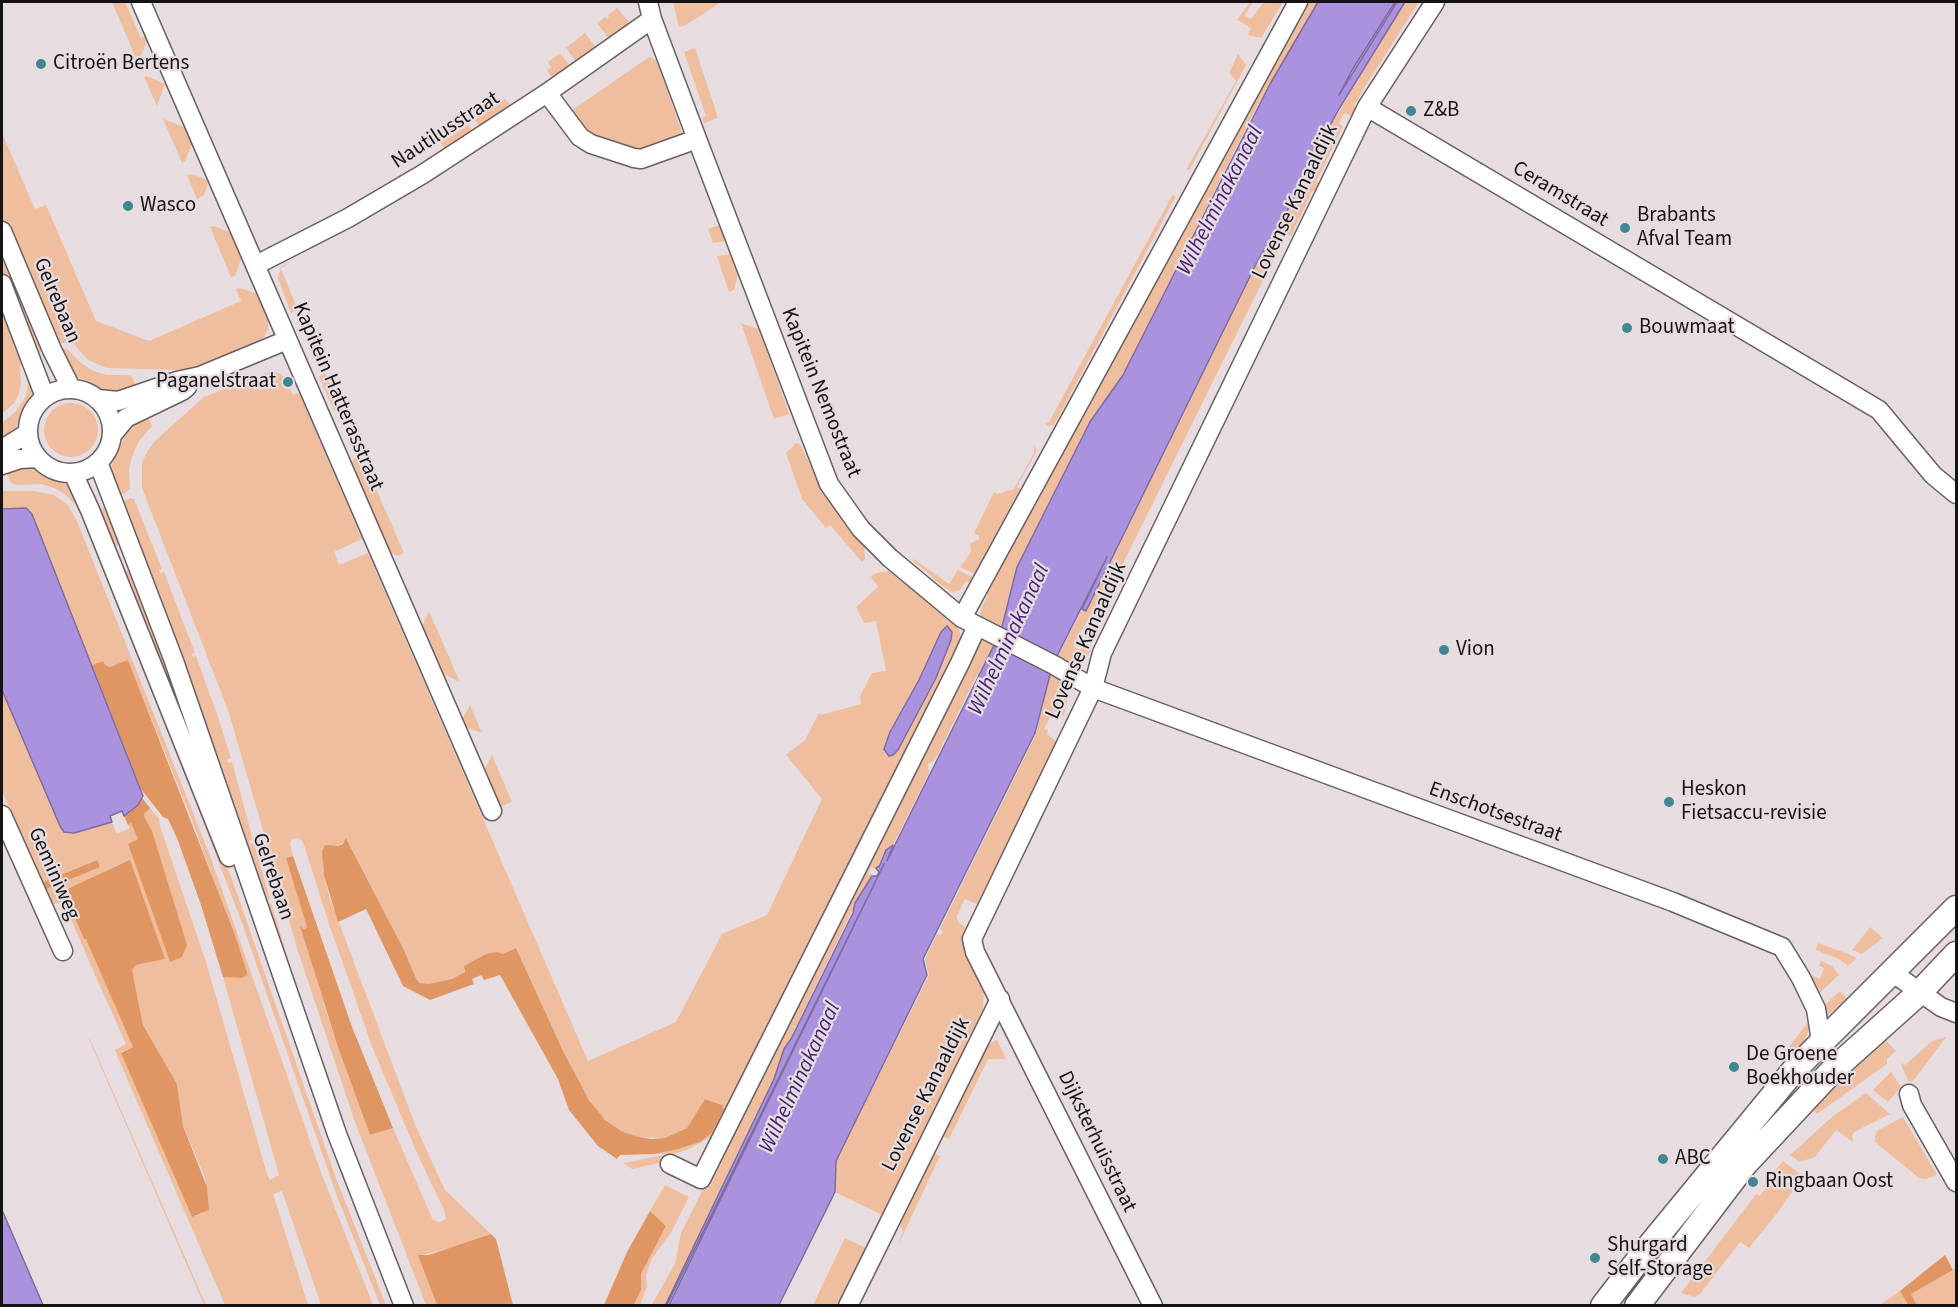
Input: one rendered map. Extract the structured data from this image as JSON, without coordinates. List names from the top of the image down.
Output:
{
  "streets": {
    "street": [
      "Nautilusstraat",
      "Ceramstraat",
      "Lovense Kanaaldijk",
      "Gelrebaan",
      "Kapitein Nemostraat",
      "Kapitein Hatterasstraat",
      "Enschotsestraat",
      "Geminiweg",
      "Dijksterhuisstraat"
    ]
  },
  "crossings": [
    ["Nautilusstraat", "Kapitein Nemostraat"],
    ["Nautilusstraat", "Kapitein Hatterasstraat"],
    ["Ceramstraat", "Lovense Kanaaldijk"],
    ["Lovense Kanaaldijk", "Kapitein Nemostraat"],
    ["Lovense Kanaaldijk", "Enschotsestraat"],
    ["Lovense Kanaaldijk", "Dijksterhuisstraat"],
    ["Kapitein Nemostraat", "Enschotsestraat"]
  ],
  "water": ["Wilhelminakanaal"],
  "places": [
    "Citroën Bertens",
    "Z&B",
    "Wasco",
    "Brabants Afval Team",
    "Bouwmaat",
    "Paganelstraat",
    "Vion",
    "Heskon Fietsaccu-revisie",
    "De Groene Boekhouder",
    "ABC",
    "Ringbaan Oost",
    "Shurgard Self-Storage"
  ]
}
